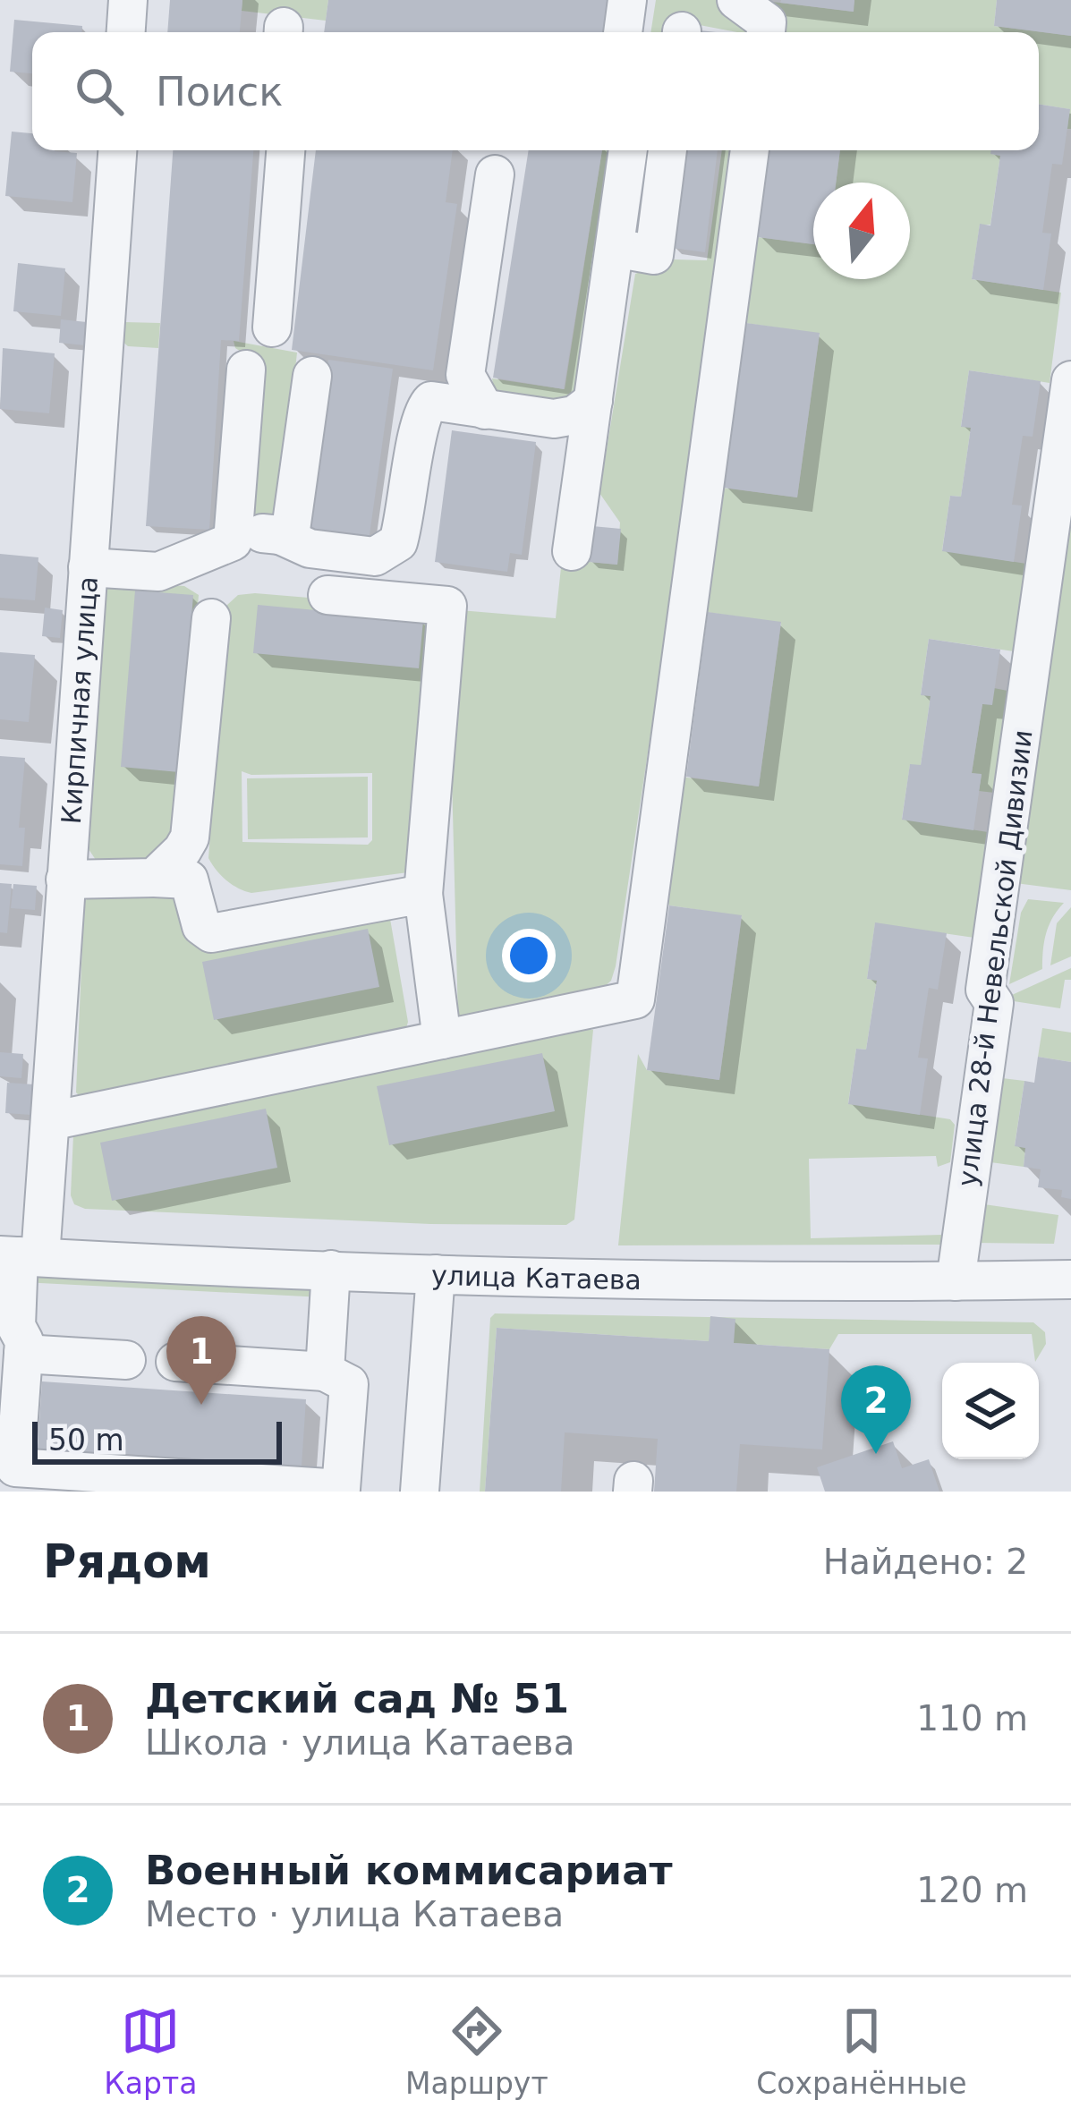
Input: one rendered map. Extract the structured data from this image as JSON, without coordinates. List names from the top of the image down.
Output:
{
  "streets": {
    "street": ["Кирпичная улица", "улица 28-й Невельской Дивизии", "улица Катаева"]
  },
  "crossings": [
    ["Кирпичная улица", "улица Катаева"],
    ["улица 28-й Невельской Дивизии", "улица Катаева"]
  ],
  "scale_bar": "50 m",
  "north": "top",
  "page": {
    "search": "Поиск",
    "pins": ["1", "2"],
    "scale": "50 m",
    "heading": ["Рядом", "Найдено: 2"],
    "list": [
      {
        "mark": "1",
        "name": "Детский сад № 51",
        "note": "Школа · улица Катаева",
        "value": "110 m"
      },
      {
        "mark": "2",
        "name": "Военный коммисариат",
        "note": "Место · улица Катаева",
        "value": "120 m"
      }
    ],
    "nav": ["Карта", "Маршрут", "Сохранённые"]
  }
}
